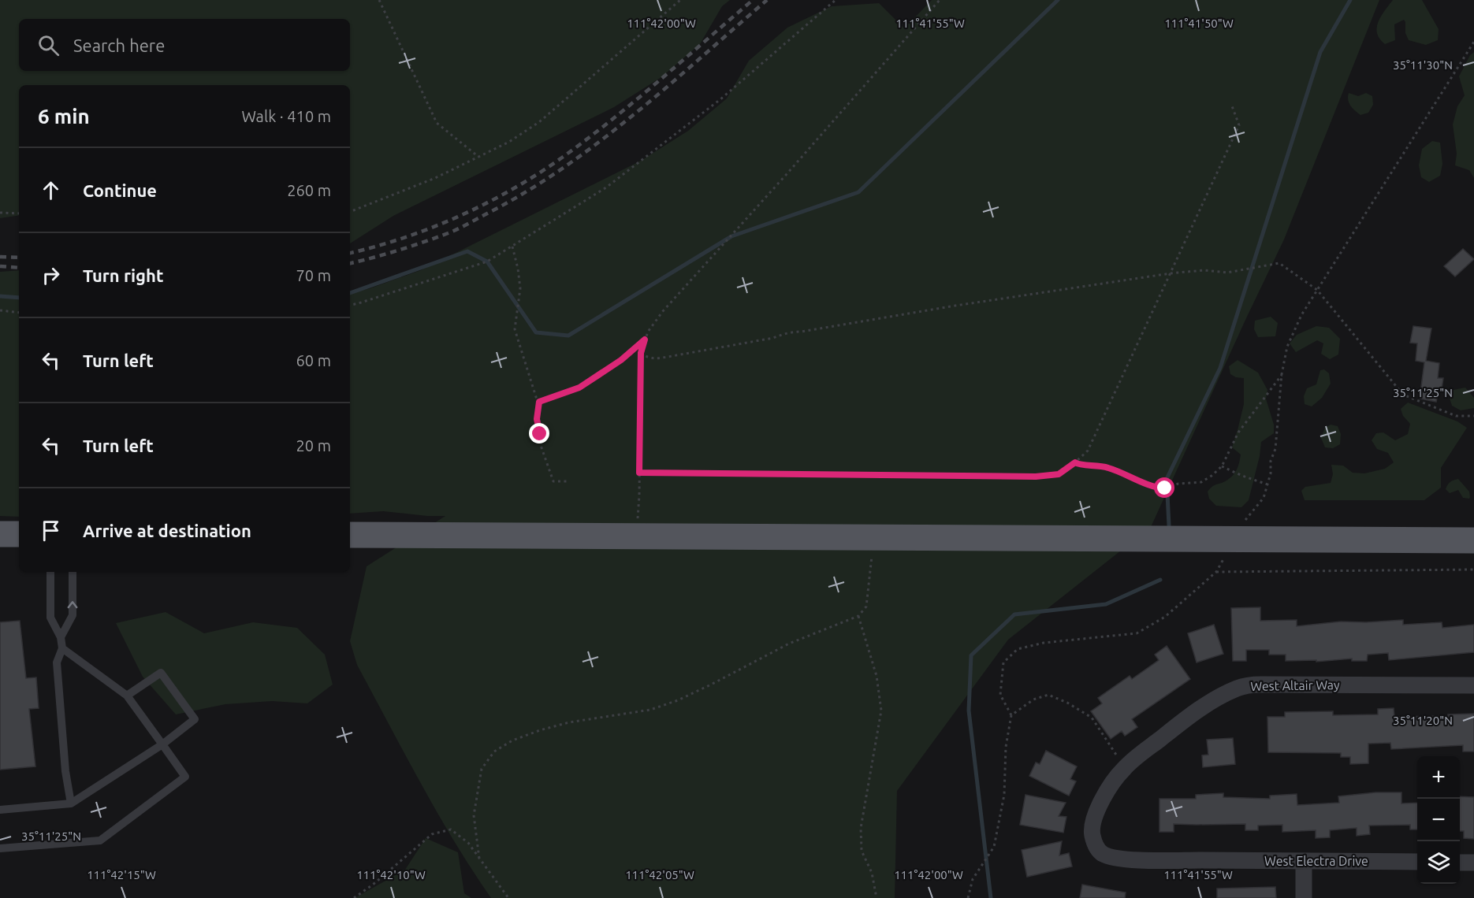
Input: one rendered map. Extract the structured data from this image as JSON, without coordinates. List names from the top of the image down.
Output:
{
  "streets": {
    "street": ["West Altair Way", "West Electra Drive"]
  },
  "crossings": [
    ["West Altair Way", "West Electra Drive"]
  ],
  "page": {
    "search": "Search here",
    "heading": ["6 min", "Walk · 410 m"],
    "list": [
      ["Continue", "260 m"],
      ["Turn right", "70 m"],
      ["Turn left", "60 m"],
      ["Turn left", "20 m"],
      "Arrive at destination"
    ],
    "map_buttons": ["+", "−"]
  },
  "coordinates": [
    "111°42'00\"W",
    "111°41'55\"W",
    "111°41'50\"W",
    "35°11'30\"N",
    "35°11'25\"N",
    "35°11'20\"N",
    "111°42'15\"W",
    "111°42'10\"W",
    "111°42'05\"W"
  ]
}
